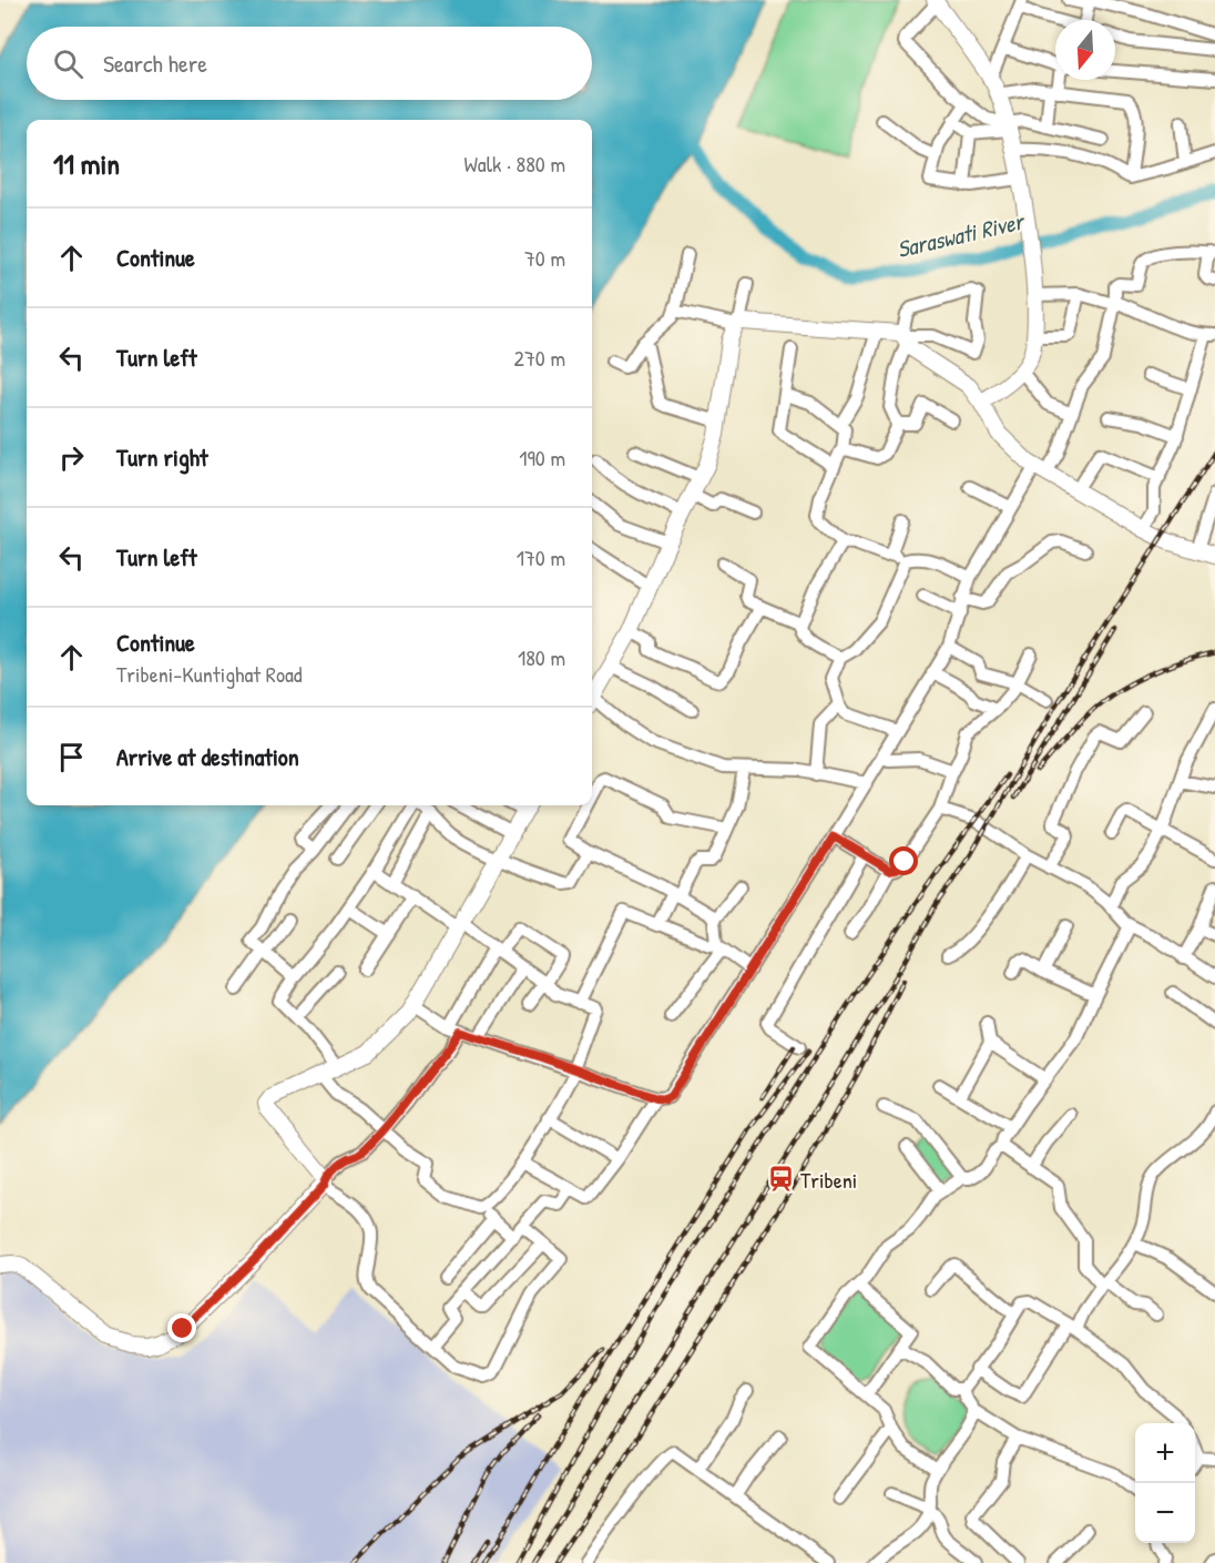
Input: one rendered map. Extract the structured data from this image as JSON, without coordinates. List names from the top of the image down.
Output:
{
  "water": ["Saraswati River"],
  "places": {
    "station": ["Tribeni"]
  },
  "north": "bottom",
  "page": {
    "search": "Search here",
    "heading": ["11 min", "Walk · 880 m"],
    "list": [
      ["Continue", "70 m"],
      ["Turn left", "270 m"],
      ["Turn right", "190 m"],
      ["Turn left", "170 m"],
      ["Continue", "Tribeni-Kuntighat Road", "180 m"],
      "Arrive at destination"
    ],
    "map_buttons": ["+", "−"]
  }
}
